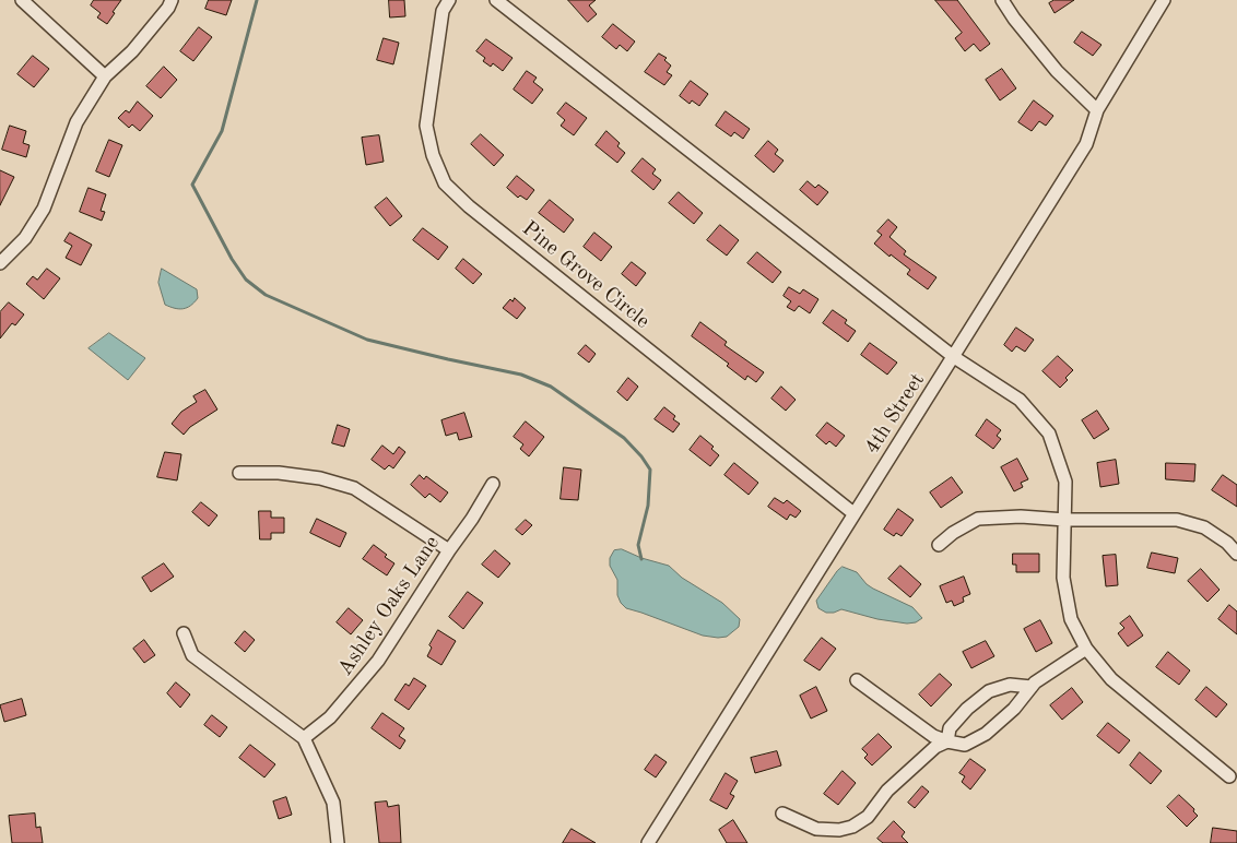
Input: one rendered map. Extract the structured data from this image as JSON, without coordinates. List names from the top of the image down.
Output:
{
  "streets": {
    "street": ["Pine Grove Circle", "4th Street", "Ashley Oaks Lane"]
  },
  "crossings": [
    ["Pine Grove Circle", "4th Street"]
  ]
}
